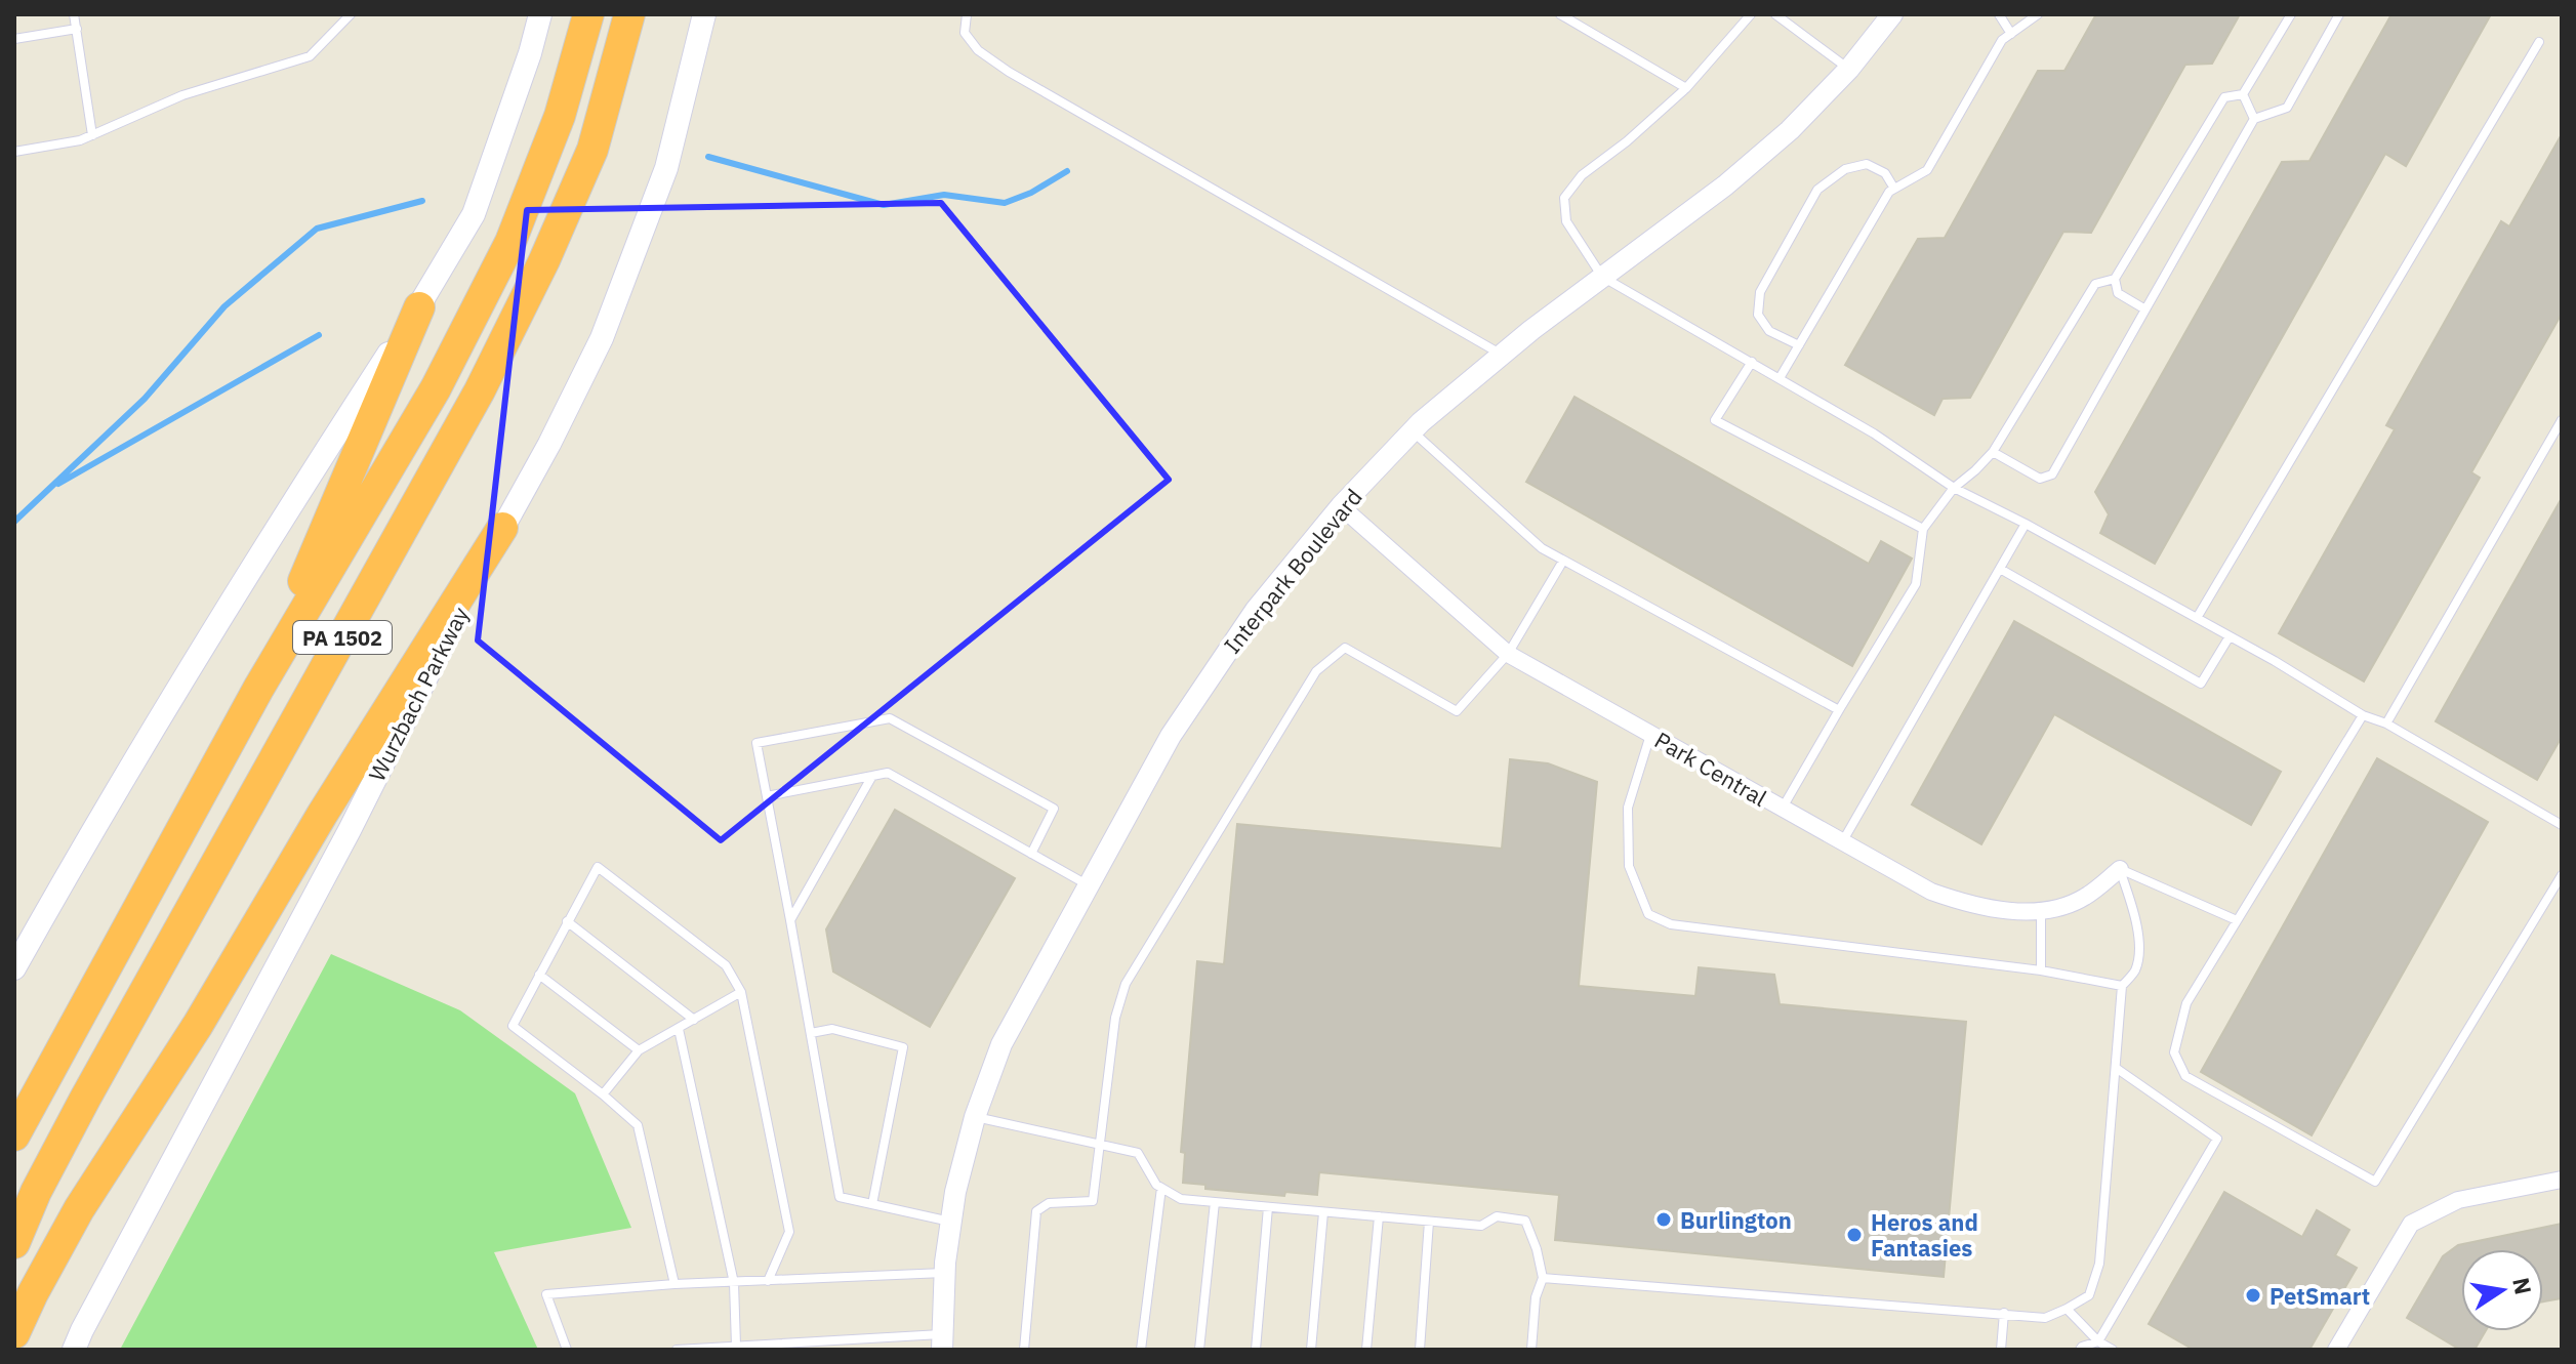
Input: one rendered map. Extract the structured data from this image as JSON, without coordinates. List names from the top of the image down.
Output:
{
  "streets": {
    "highway": ["PA 1502"],
    "main road": ["Wurzbach Parkway"],
    "street": ["Interpark Boulevard", "Park Central"]
  },
  "crossings": [
    ["Interpark Boulevard", "Park Central"]
  ],
  "places": ["Burlington", "Heros and Fantasies", "PetSmart"],
  "north": "right"
}
